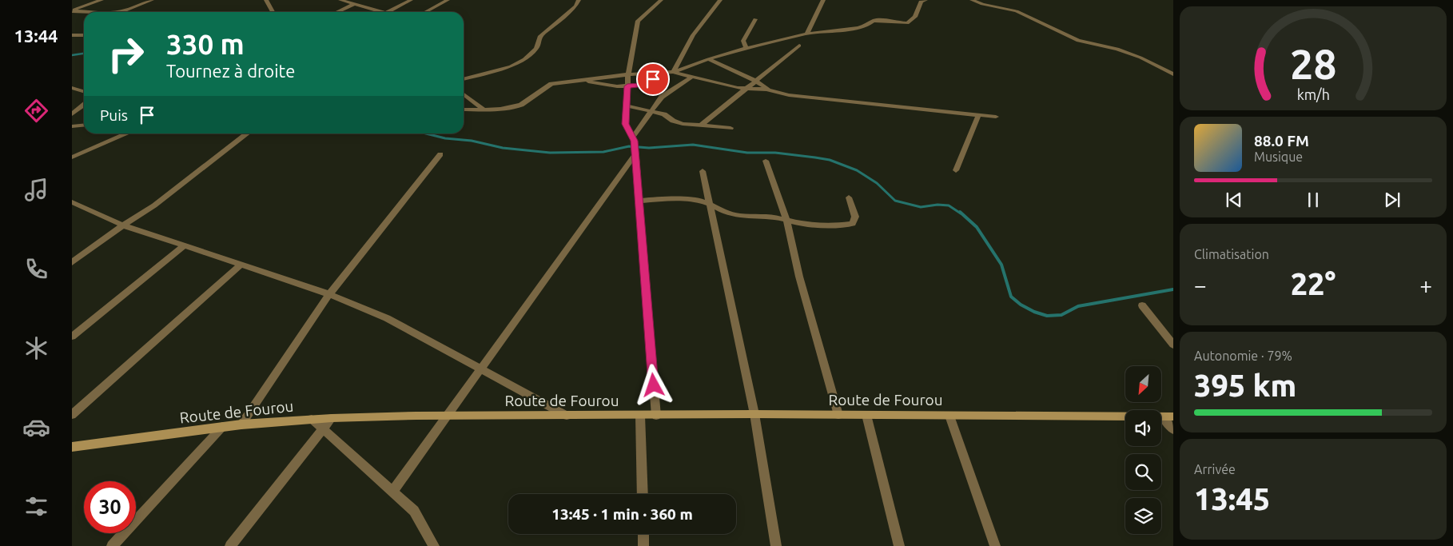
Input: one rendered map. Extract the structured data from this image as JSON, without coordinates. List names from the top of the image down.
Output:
{
  "streets": {
    "main road": ["Route de Fourou"]
  },
  "north": "bottom left",
  "page": {
    "tabs": "13:44",
    "turn": ["330 m", "Tournez à droite"],
    "then": "Puis",
    "song": ["88.0 FM", "Musique"],
    "tile": [
      "Climatisation",
      ["Autonomie · 79%", "395 km"],
      ["Arrivée", "13:45"]
    ],
    "heat": ["−", "22°", "+"],
    "limit": "30",
    "trip": "13:45 · 1 min · 360 m",
    "gauge": ["28", "km/h"]
  }
}
